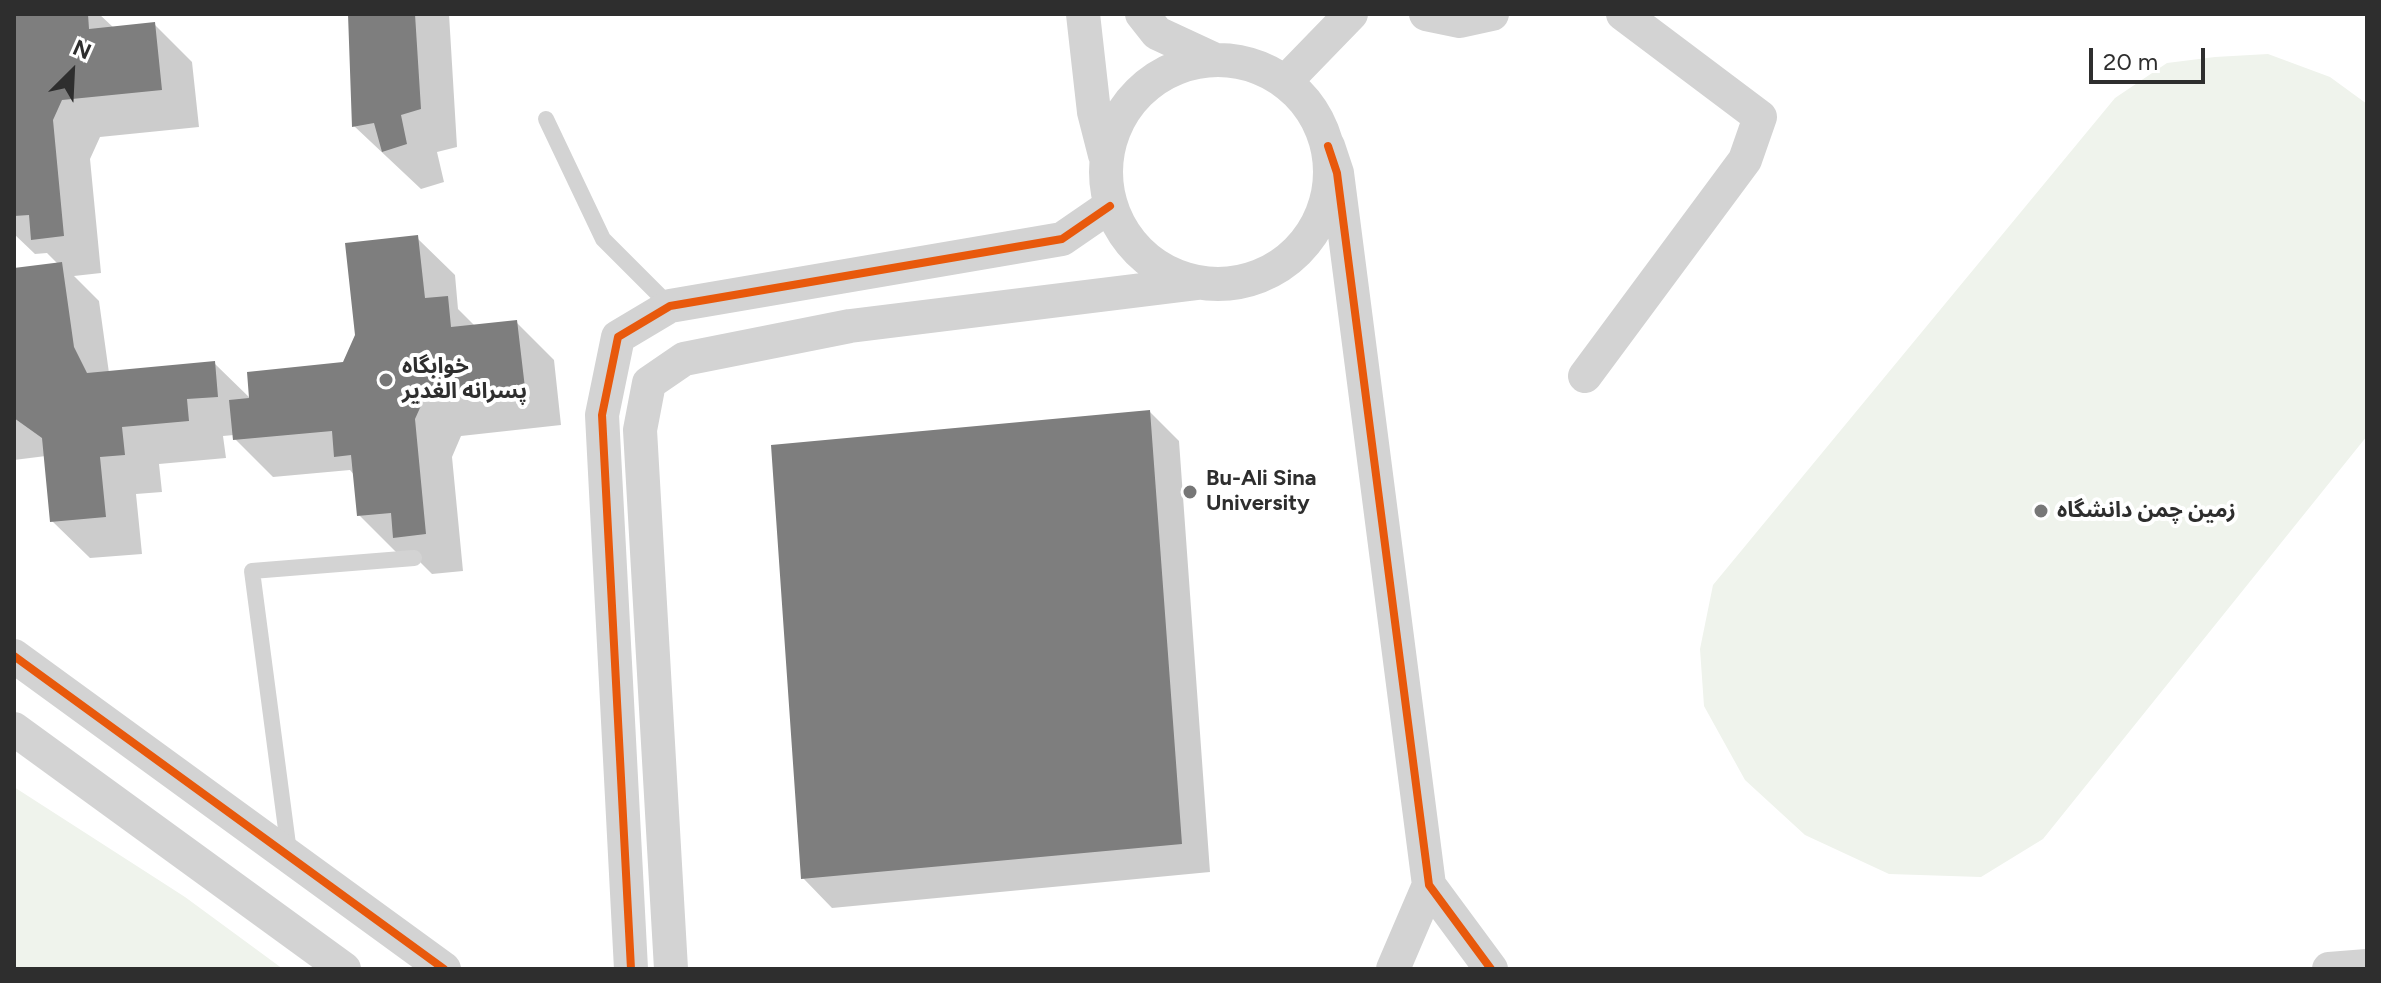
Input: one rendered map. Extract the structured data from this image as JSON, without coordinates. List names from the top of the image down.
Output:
{
  "places": ["خوابگاه پسرانه الغدیر", "Bu-Ali Sina University", "زمین چمن دانشگاه"],
  "scale_bar": "20 m",
  "north": "top right"
}
